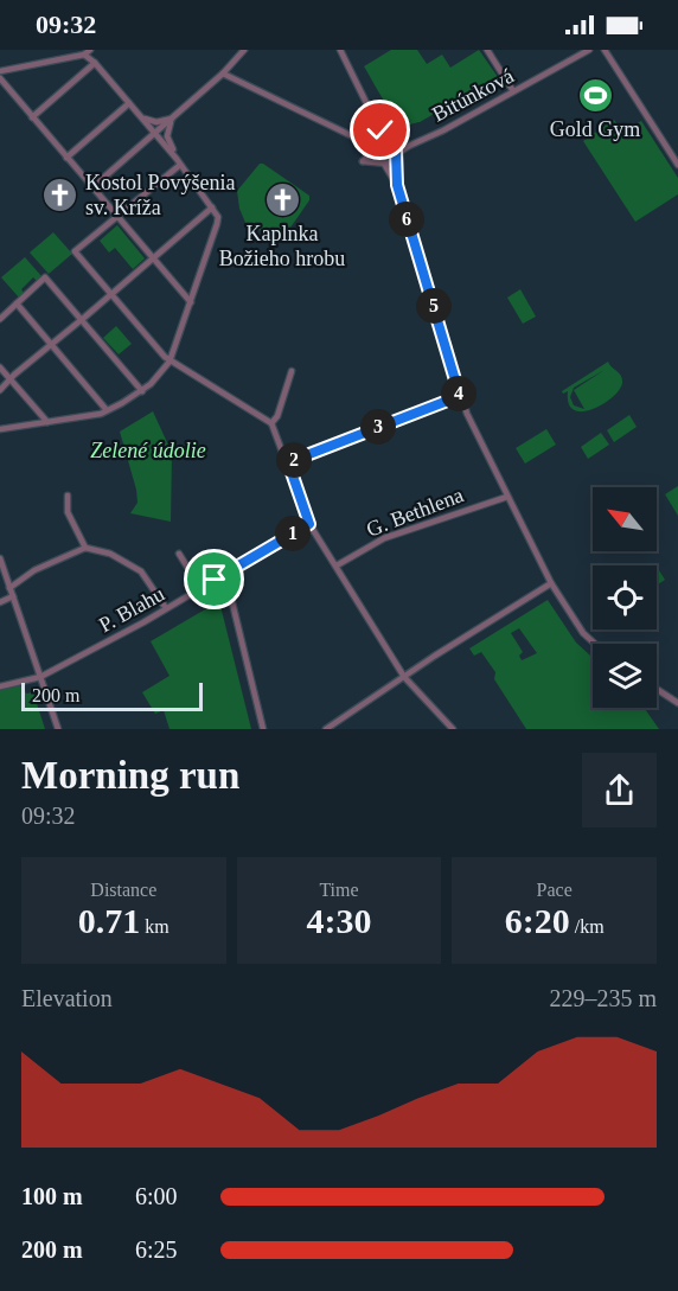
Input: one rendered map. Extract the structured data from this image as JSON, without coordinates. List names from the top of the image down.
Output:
{
  "streets": {
    "street": ["Bitúnková", "G. Bethlena", "P. Blahu"]
  },
  "parks": ["Zelené údolie"],
  "places": {
    "sports": ["Gold Gym"],
    "church": ["Kostol Povýšenia sv. Kríža", "Kaplnka Božieho hrobu"]
  },
  "scale_bar": "200 m",
  "north": "top left",
  "page": {
    "status": "09:32",
    "pins": [
      "6",
      "5",
      "4",
      "3",
      "2",
      "1"
    ],
    "scale": "200 m",
    "heading": ["Morning run", "09:32"],
    "stats": [
      ["Distance", "0.71 km"],
      ["Time", "4:30"],
      ["Pace", "6:20 /km"]
    ],
    "chart": ["Elevation", "229–235 m"],
    "list": [
      {
        "name": "100 m",
        "note": "6:00"
      },
      {
        "name": "200 m",
        "note": "6:25"
      }
    ]
  }
}
